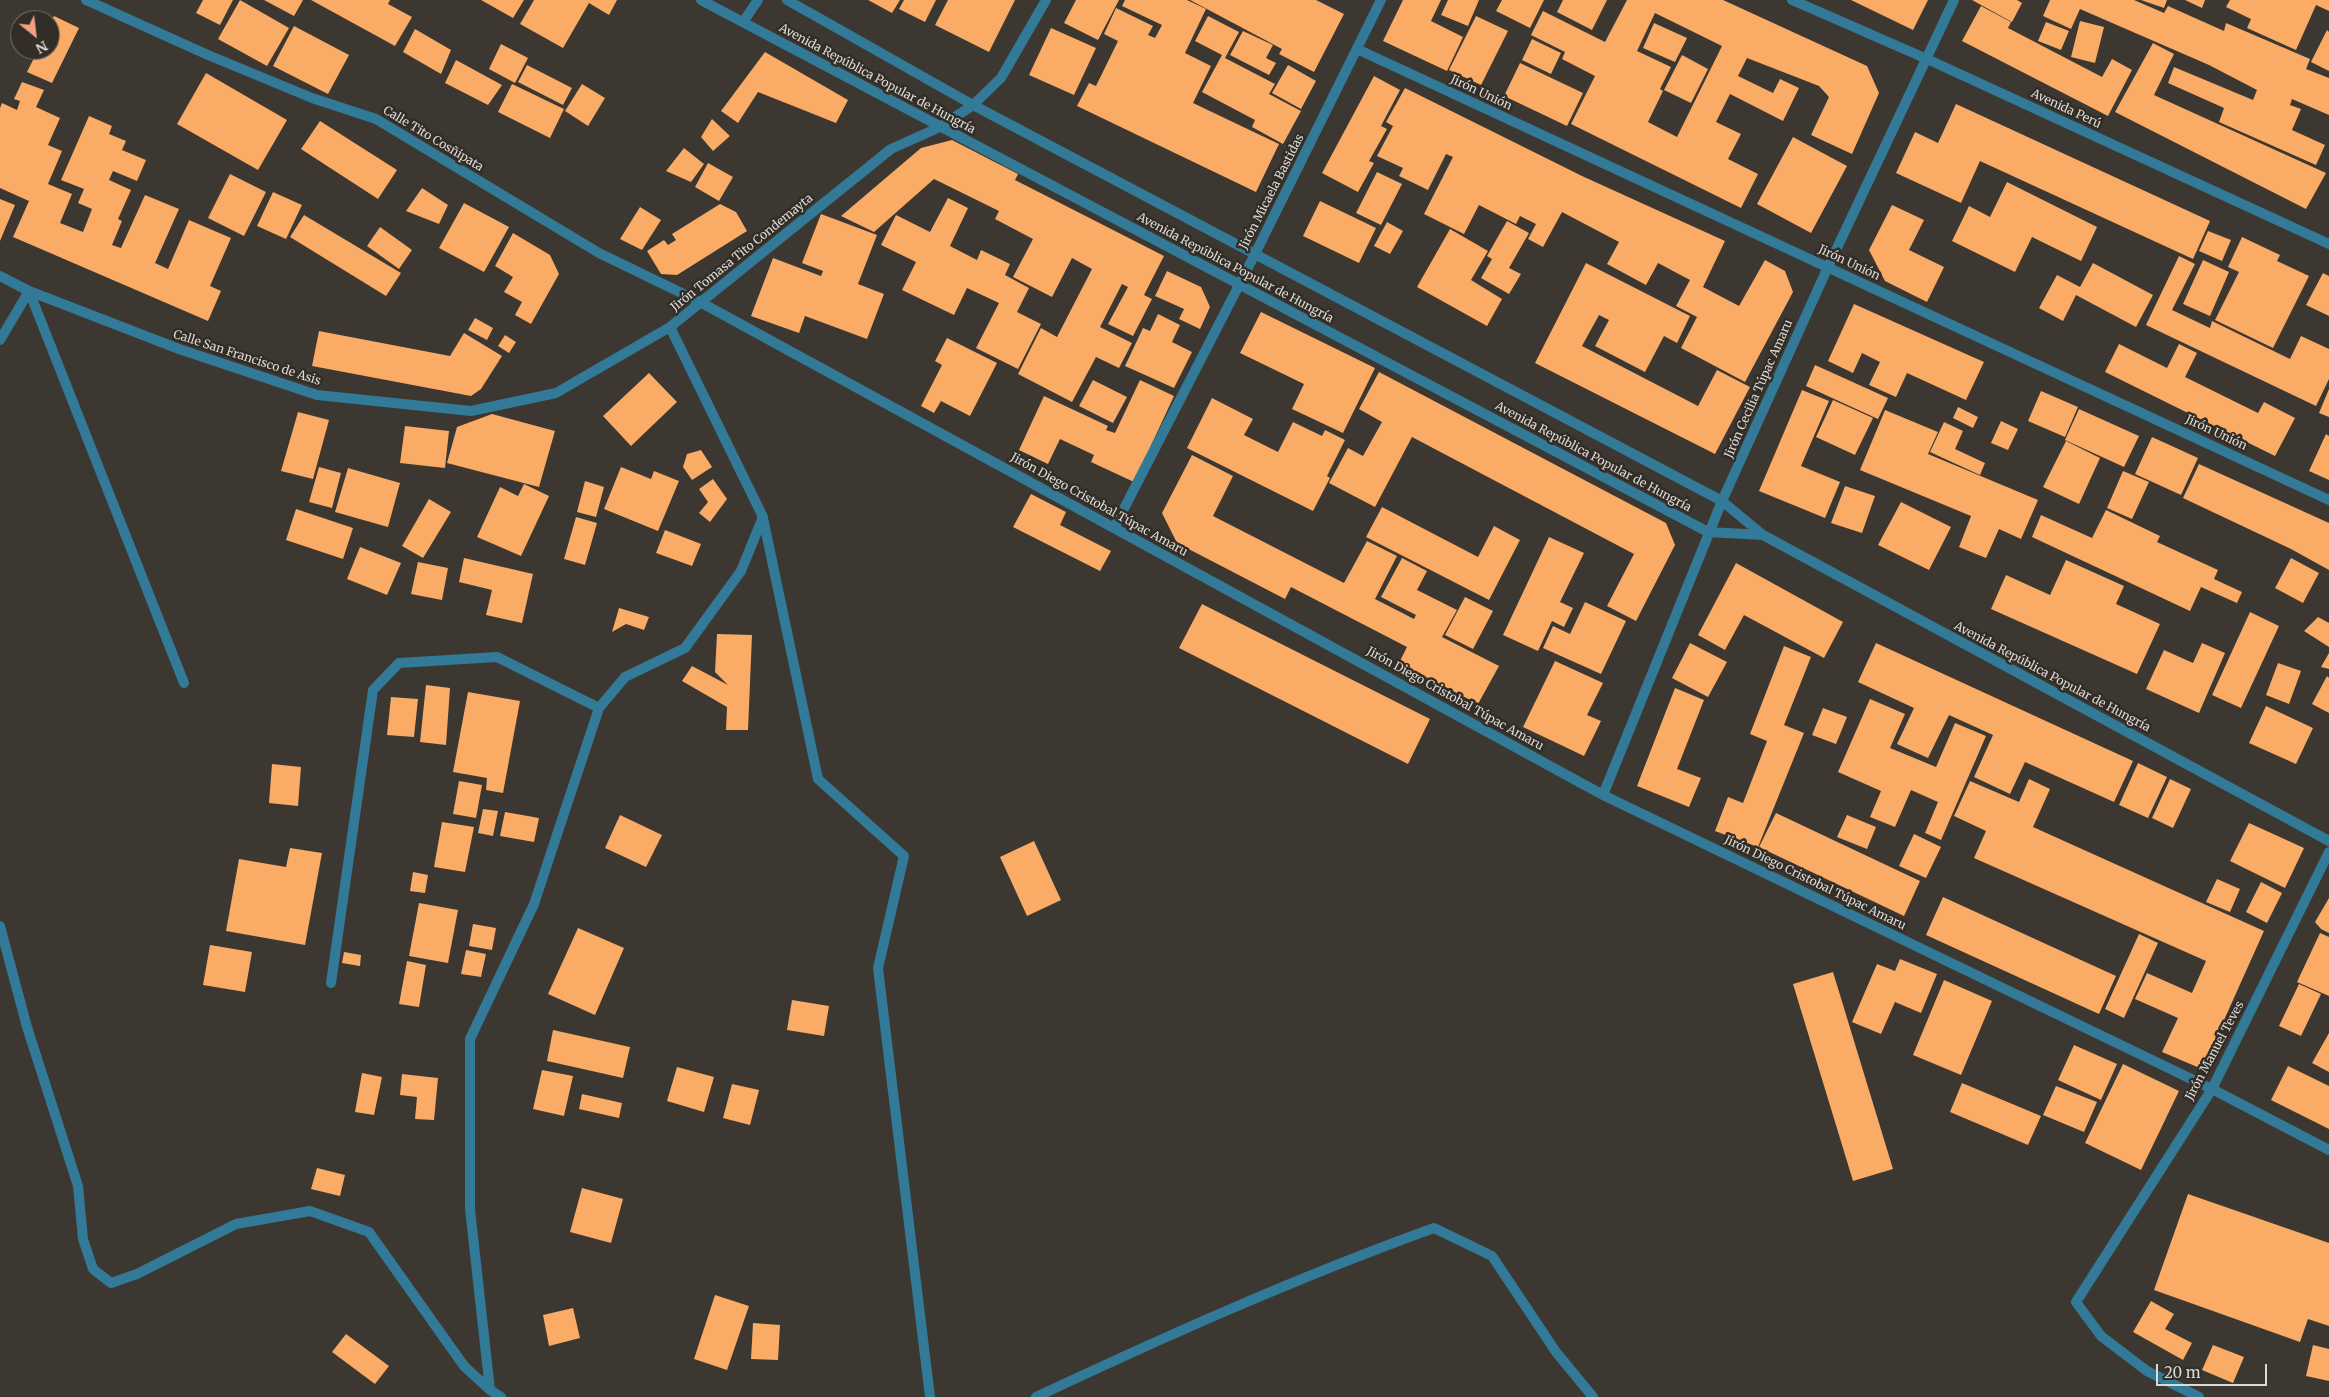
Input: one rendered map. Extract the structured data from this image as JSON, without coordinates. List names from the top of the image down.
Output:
{
  "streets": {
    "street": [
      "Avenida República Popular de Hungría",
      "Jirón Unión",
      "Avenida Perú",
      "Calle Tito Cosñipata",
      "Jirón Micaela Bastidas",
      "Jirón Tomasa Tito Condemayta",
      "Calle San Francisco de Asis",
      "Jirón Cecilia Túpac Amaru",
      "Jirón Diego Cristobal Túpac Amaru",
      "Jirón Manuel Teves"
    ]
  },
  "crossings": [
    ["Avenida República Popular de Hungría", "Jirón Micaela Bastidas"],
    ["Avenida República Popular de Hungría", "Jirón Tomasa Tito Condemayta"],
    ["Avenida República Popular de Hungría", "Jirón Cecilia Túpac Amaru"],
    ["Jirón Unión", "Jirón Micaela Bastidas"],
    ["Jirón Unión", "Jirón Cecilia Túpac Amaru"],
    ["Avenida Perú", "Jirón Cecilia Túpac Amaru"],
    ["Calle Tito Cosñipata", "Jirón Tomasa Tito Condemayta"],
    ["Calle Tito Cosñipata", "Jirón Diego Cristobal Túpac Amaru"],
    ["Jirón Micaela Bastidas", "Jirón Diego Cristobal Túpac Amaru"],
    ["Jirón Tomasa Tito Condemayta", "Calle San Francisco de Asis"],
    ["Jirón Tomasa Tito Condemayta", "Jirón Diego Cristobal Túpac Amaru"],
    ["Jirón Cecilia Túpac Amaru", "Jirón Diego Cristobal Túpac Amaru"],
    ["Jirón Diego Cristobal Túpac Amaru", "Jirón Manuel Teves"]
  ],
  "scale_bar": "20 m",
  "north": "bottom right"
}
